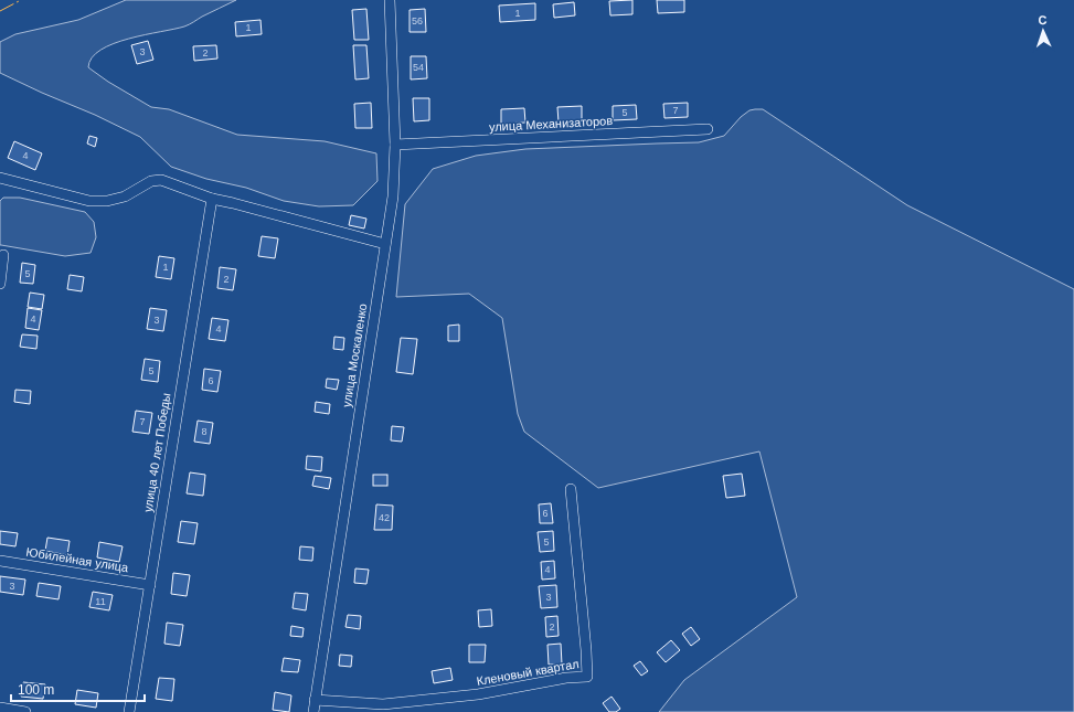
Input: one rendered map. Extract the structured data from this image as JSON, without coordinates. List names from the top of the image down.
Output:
{
  "streets": {
    "street": [
      "улица Механизаторов",
      "улица Москаленко",
      "улица 40 лет Победы",
      "Юбилейная улица",
      "Кленовый квартал"
    ]
  },
  "crossings": [
    ["улица Механизаторов", "улица Москаленко"],
    ["улица Москаленко", "Кленовый квартал"],
    ["улица 40 лет Победы", "Юбилейная улица"]
  ],
  "house_numbers": [
    "1",
    "56",
    "1",
    "3",
    "2",
    "54",
    "7",
    "5",
    "4",
    "1",
    "5",
    "2",
    "4",
    "3",
    "4",
    "5",
    "6",
    "7",
    "8",
    "6",
    "42",
    "5",
    "4",
    "3",
    "3",
    "11",
    "2"
  ],
  "scale_bar": "100 m",
  "north": "top"
}
